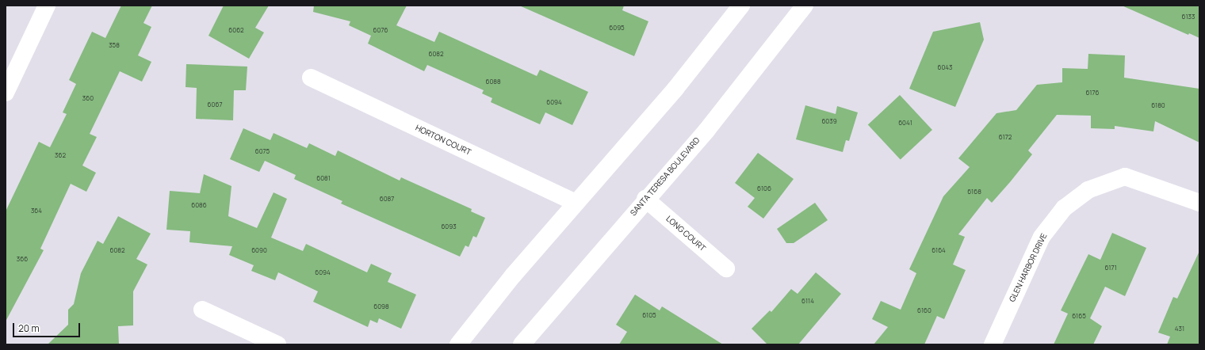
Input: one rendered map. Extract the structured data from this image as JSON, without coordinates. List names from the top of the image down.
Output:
{
  "streets": {
    "street": [
      "HORTON COURT",
      "SANTA TERESA BOULEVARD",
      "LONG COURT",
      "GLEN HARBOR DRIVE"
    ]
  },
  "crossings": [
    ["SANTA TERESA BOULEVARD", "LONG COURT"]
  ],
  "house_numbers": [
    "6133",
    "6095",
    "6062",
    "6076",
    "358",
    "6082",
    "6043",
    "6088",
    "6176",
    "360",
    "6094",
    "6067",
    "6180",
    "6039",
    "6041",
    "6172",
    "6075",
    "362",
    "6081",
    "6106",
    "6168",
    "6087",
    "6086",
    "364",
    "6093",
    "6082",
    "6090",
    "6164",
    "366",
    "6171",
    "6094",
    "6114",
    "6098",
    "6160",
    "6105",
    "6165",
    "431"
  ],
  "scale_bar": "20 m"
}
